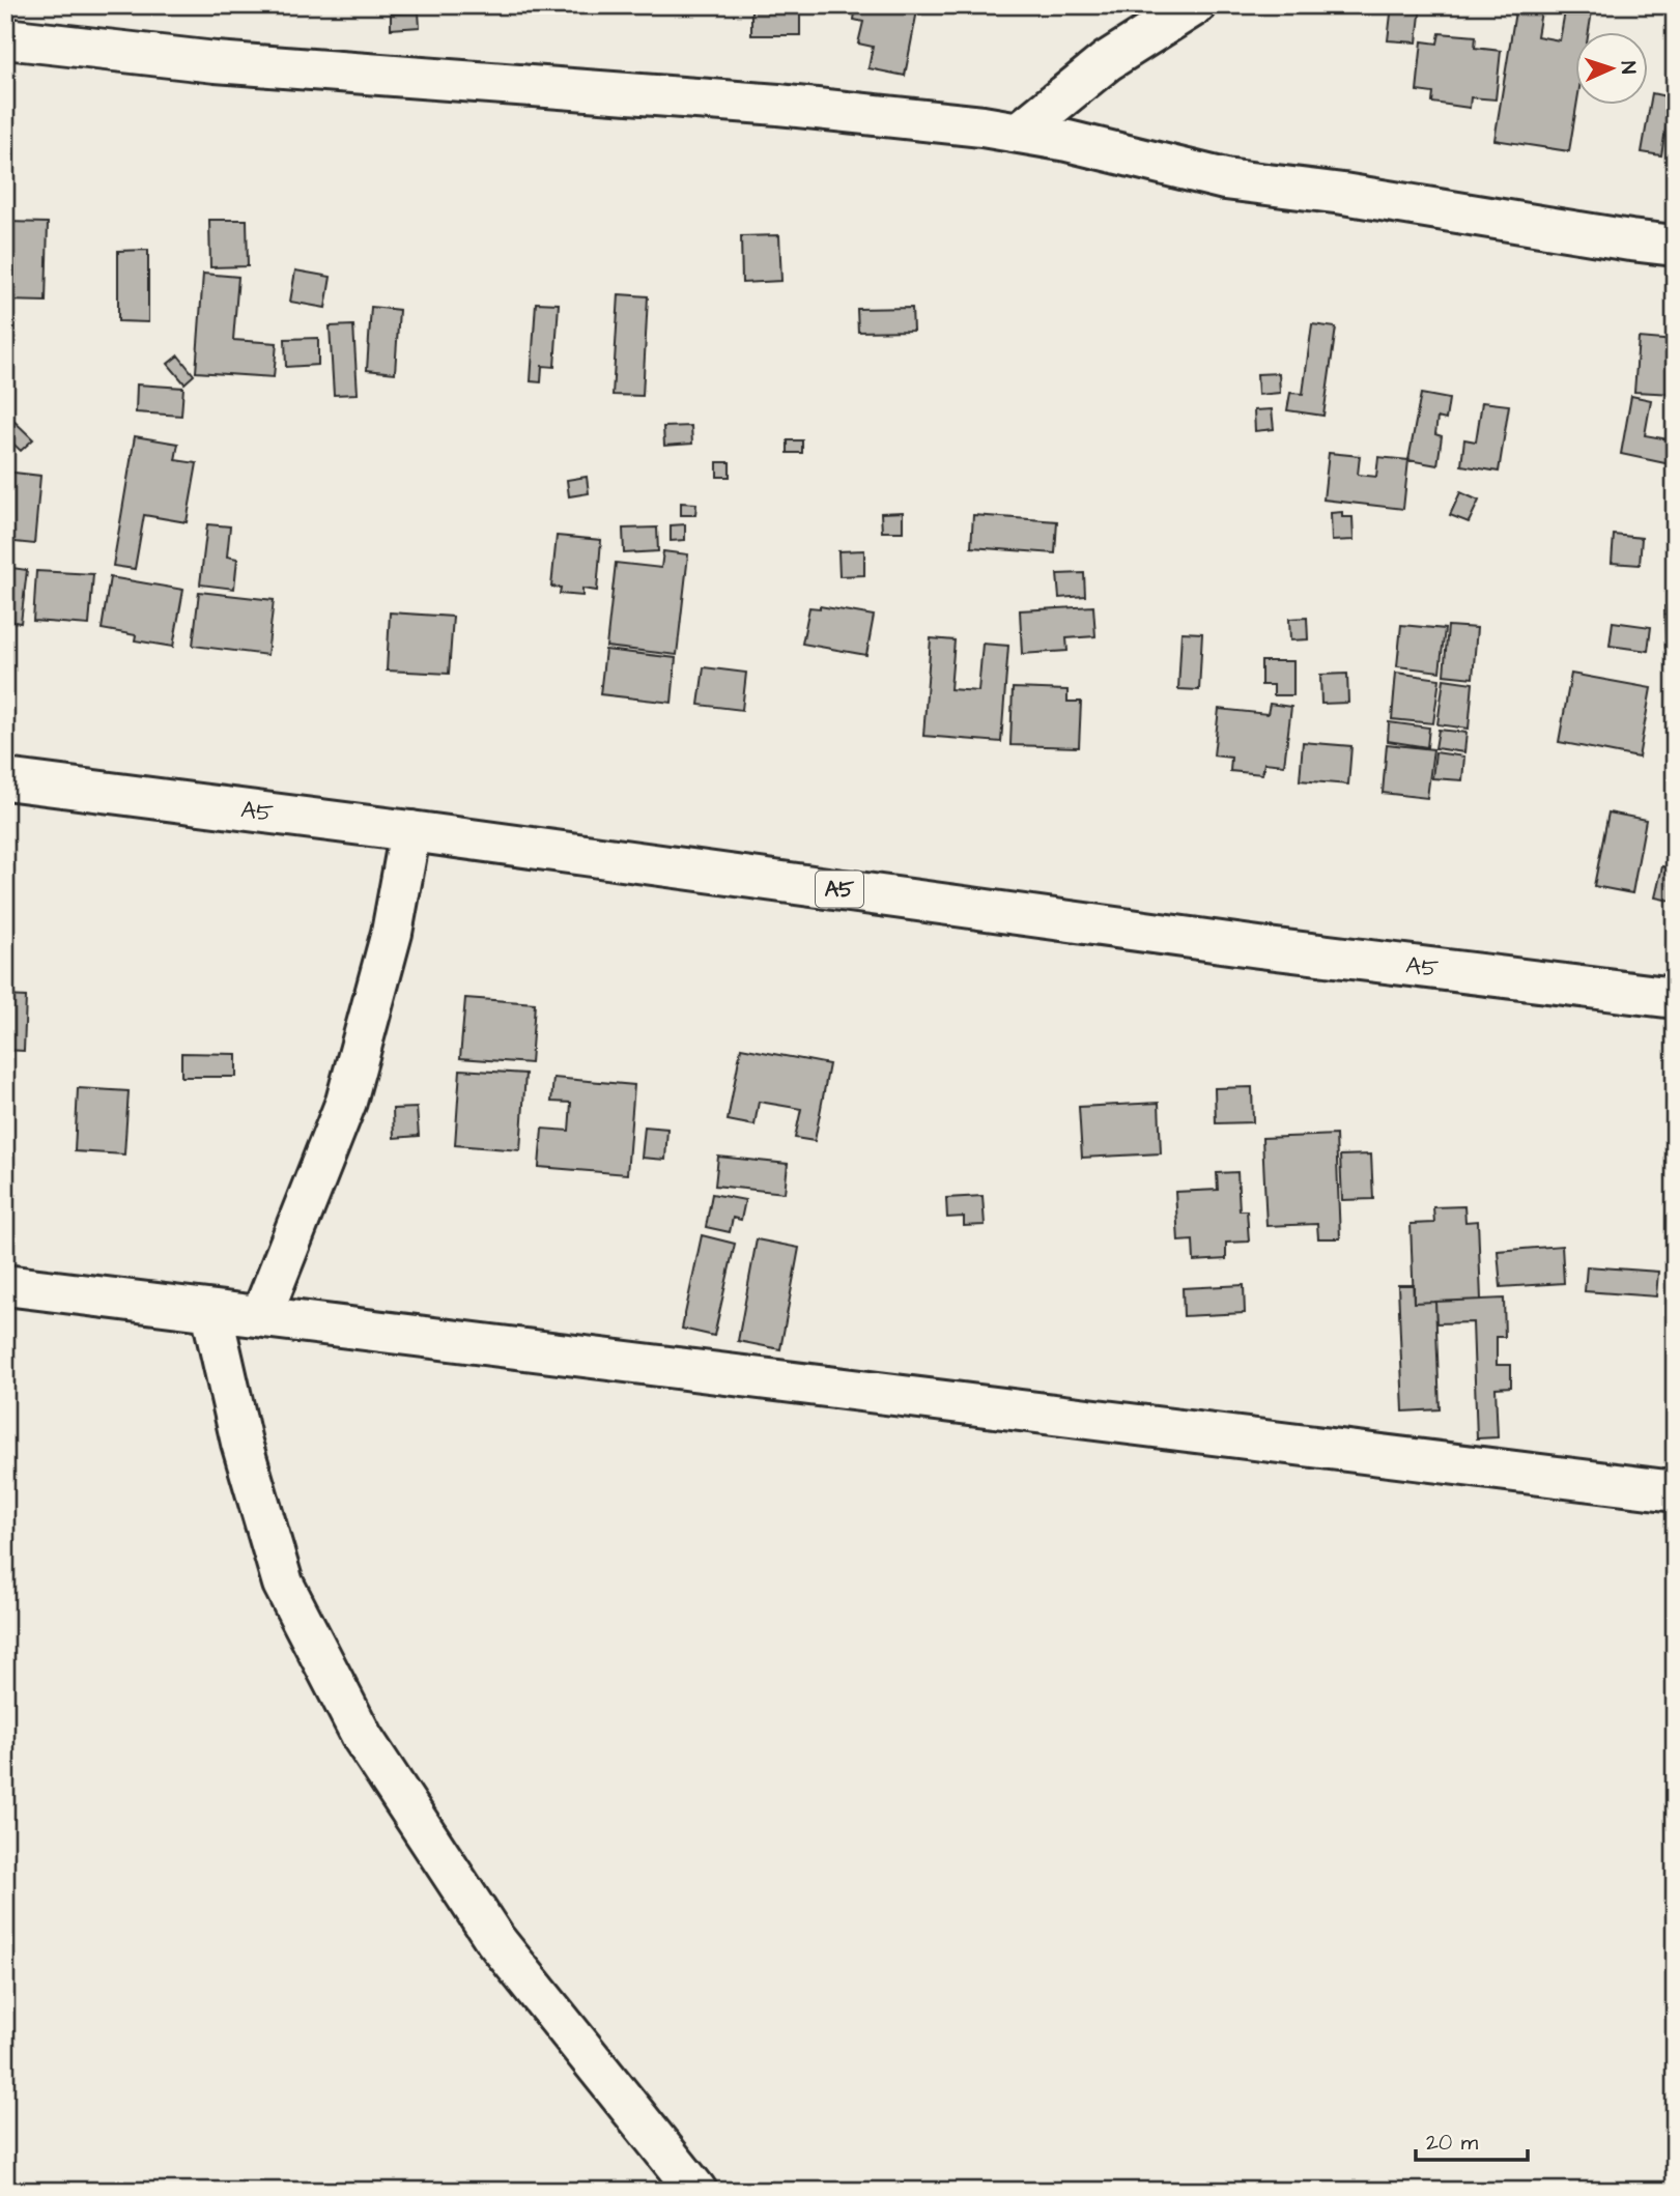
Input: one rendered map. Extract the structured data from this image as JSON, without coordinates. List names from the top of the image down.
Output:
{
  "streets": {
    "main road": ["A5"]
  },
  "scale_bar": "20 m",
  "north": "right"
}
